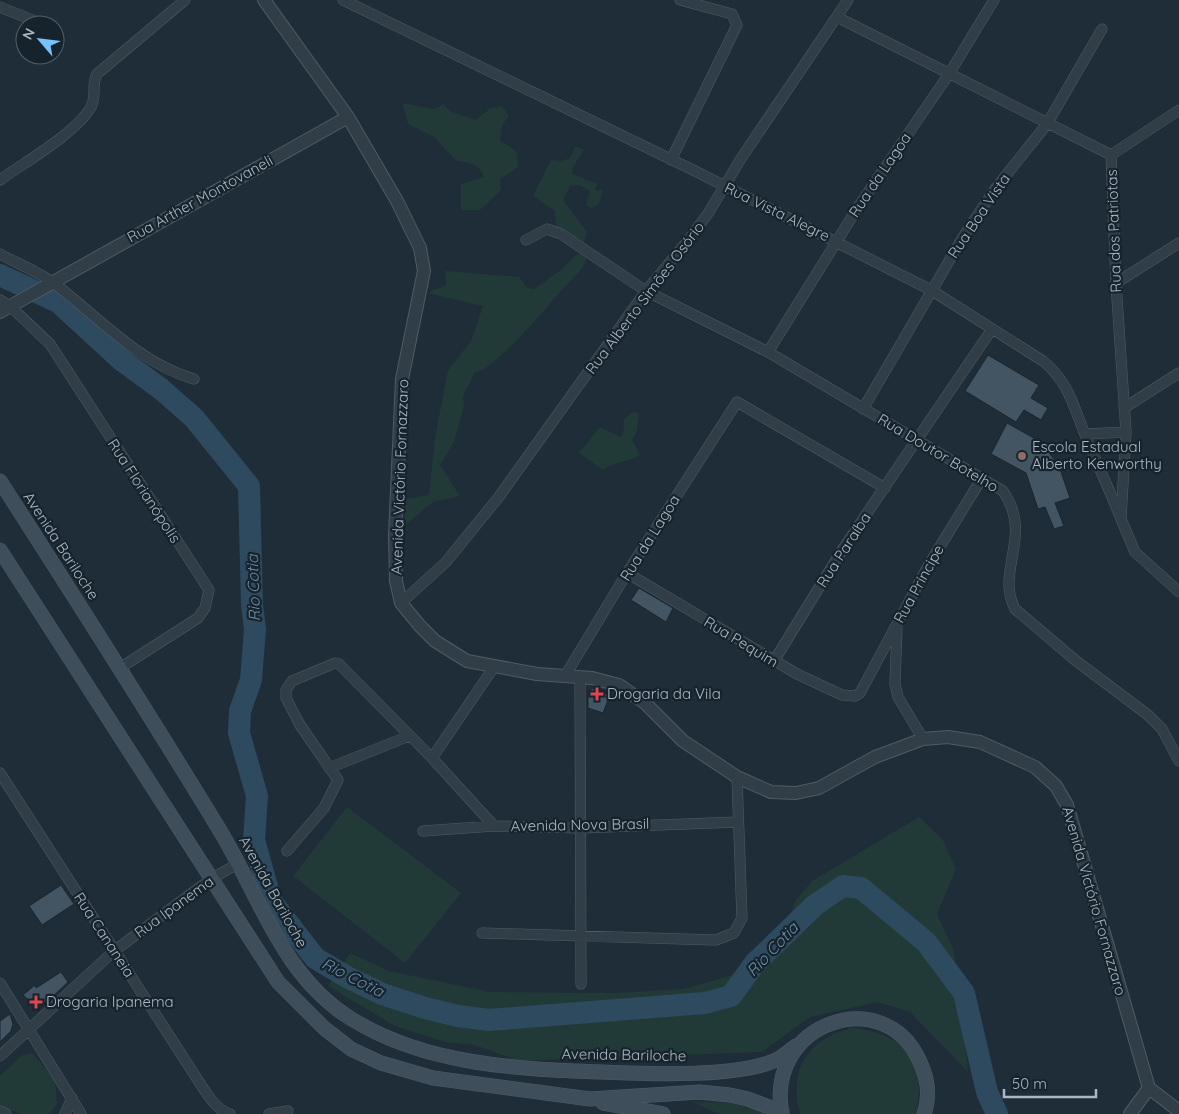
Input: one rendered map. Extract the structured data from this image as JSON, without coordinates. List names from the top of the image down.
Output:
{
  "streets": {
    "main road": ["Avenida Bariloche"],
    "street": [
      "Rua da Lagoa",
      "Rua Arther Montovaneli",
      "Rua Vista Alegre",
      "Rua Boa Vista",
      "Rua dos Patriotas",
      "Rua Alberto Simões Osório",
      "Rua Doutor Botelho",
      "Avenida Victório Fornazzaro",
      "Rua Florianópolis",
      "Rua Paraíba",
      "Rua Principe",
      "Rua Pequim",
      "Avenida Nova Brasil",
      "Rua Ipanema",
      "Rua Cananeia"
    ]
  },
  "crossings": [
    ["Rua da Lagoa", "Rua Vista Alegre"],
    ["Rua da Lagoa", "Rua dos Patriotas"],
    ["Rua da Lagoa", "Rua Doutor Botelho"],
    ["Rua da Lagoa", "Avenida Victório Fornazzaro"],
    ["Rua da Lagoa", "Rua Paraíba"],
    ["Rua da Lagoa", "Rua Pequim"],
    ["Rua Arther Montovaneli", "Avenida Victório Fornazzaro"],
    ["Rua Arther Montovaneli", "Rua Florianópolis"],
    ["Rua Vista Alegre", "Rua Boa Vista"],
    ["Rua Vista Alegre", "Rua dos Patriotas"],
    ["Rua Vista Alegre", "Rua Alberto Simões Osório"],
    ["Rua Vista Alegre", "Rua Paraíba"],
    ["Rua Boa Vista", "Rua dos Patriotas"],
    ["Rua Boa Vista", "Rua Doutor Botelho"],
    ["Rua dos Patriotas", "Rua Alberto Simões Osório"],
    ["Rua Alberto Simões Osório", "Rua Doutor Botelho"],
    ["Rua Alberto Simões Osório", "Avenida Victório Fornazzaro"],
    ["Rua Doutor Botelho", "Rua Paraíba"],
    ["Rua Doutor Botelho", "Rua Principe"],
    ["Rua Florianópolis", "Avenida Bariloche"],
    ["Avenida Bariloche", "Rua Ipanema"],
    ["Rua Paraíba", "Rua Pequim"],
    ["Rua Principe", "Rua Pequim"],
    ["Rua Ipanema", "Rua Cananeia"]
  ],
  "water": ["Rio Cotia"],
  "places": {
    "other": ["Escola Estadual Alberto Kenworthy"],
    "health": ["Drogaria da Vila", "Drogaria Ipanema"]
  },
  "scale_bar": "50 m",
  "north": "top left"
}
